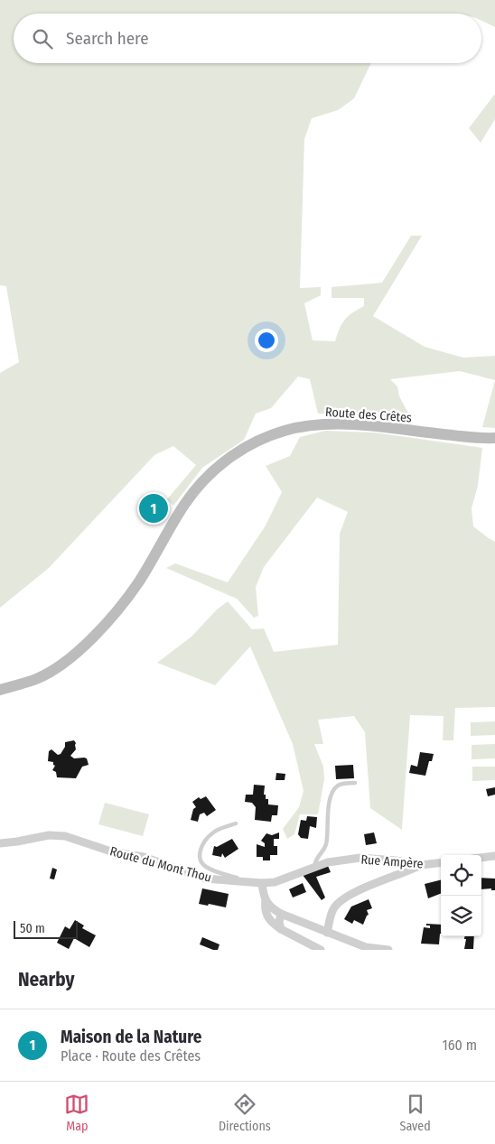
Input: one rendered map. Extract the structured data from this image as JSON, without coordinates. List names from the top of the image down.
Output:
{
  "streets": {
    "street": ["Route des Crêtes", "Rue Ampère", "Route du Mont Thou"]
  },
  "crossings": [
    ["Rue Ampère", "Route du Mont Thou"]
  ],
  "scale_bar": "50 m",
  "page": {
    "search": "Search here",
    "pins": "1",
    "scale": "50 m",
    "heading": "Nearby",
    "list": [
      {
        "mark": "1",
        "name": "Maison de la Nature",
        "note": "Place · Route des Crêtes",
        "value": "160 m"
      }
    ],
    "nav": ["Map", "Directions", "Saved"]
  }
}
